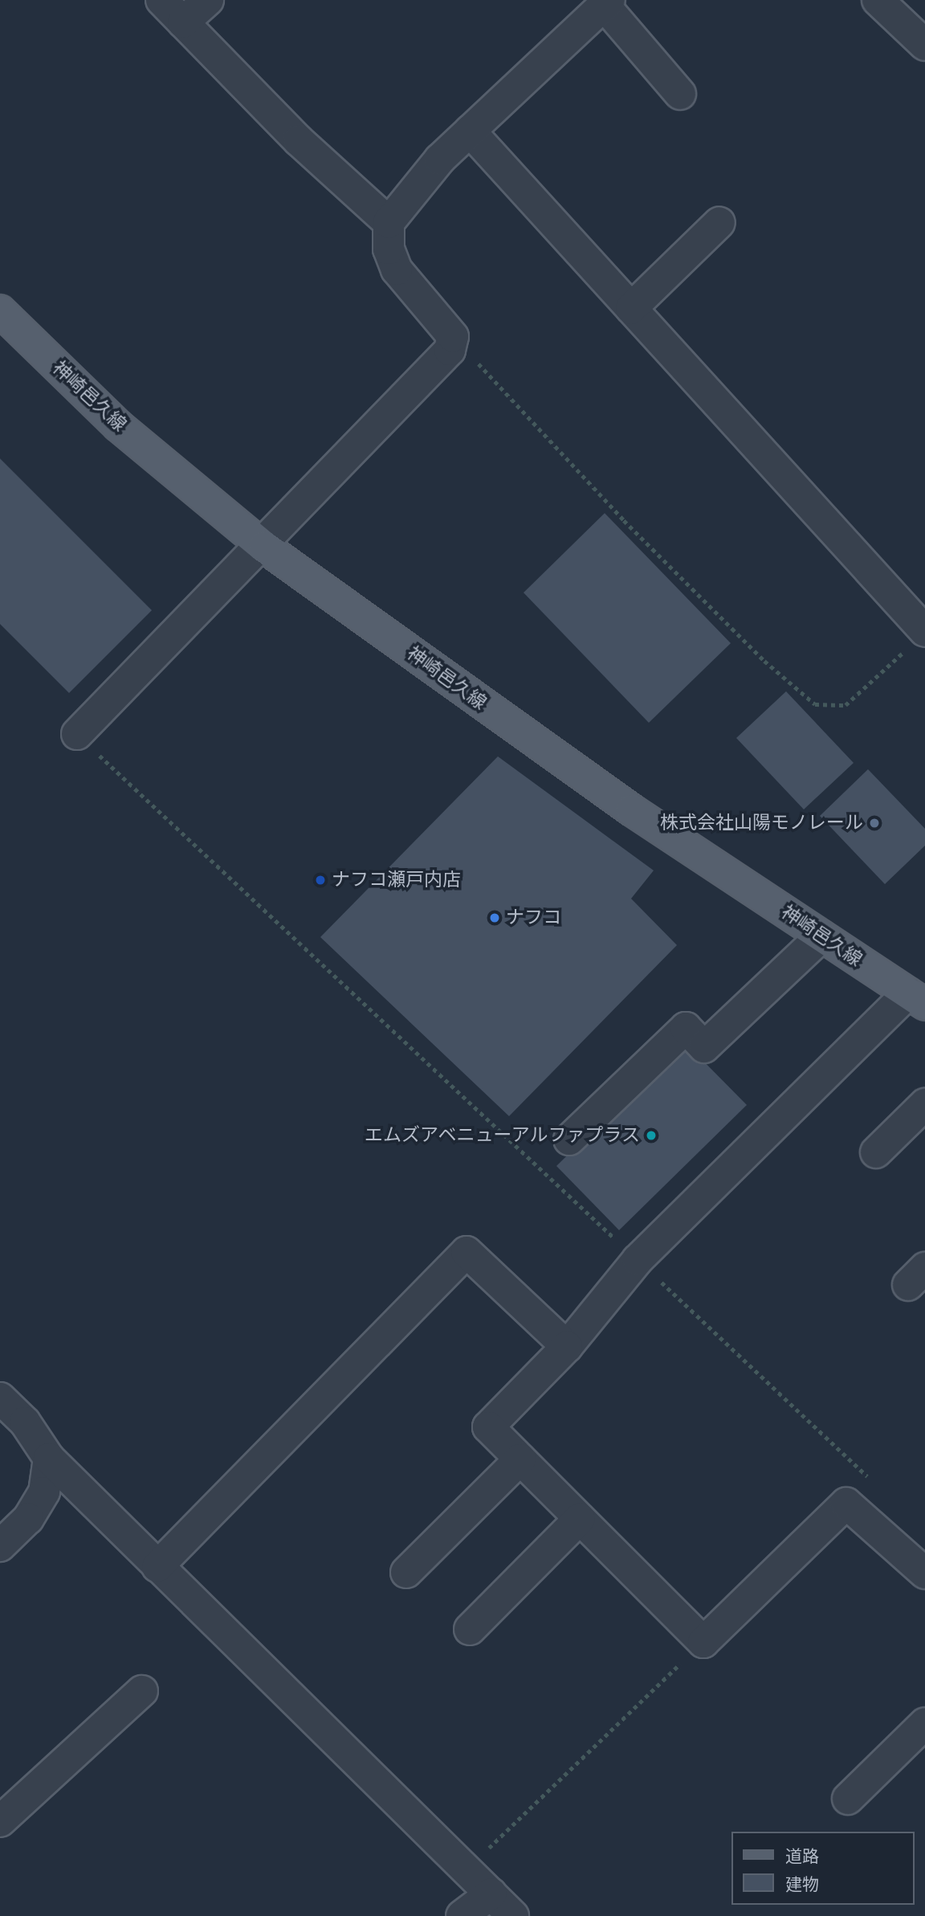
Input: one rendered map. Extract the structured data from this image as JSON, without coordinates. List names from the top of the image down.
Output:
{
  "streets": {
    "main road": ["神崎邑久線"]
  },
  "places": [
    "株式会社山陽モノレール",
    "ナフコ瀬戸内店",
    "ナフコ",
    "エムズアベニューアルファプラス"
  ],
  "legend": ["道路", "建物"]
}
